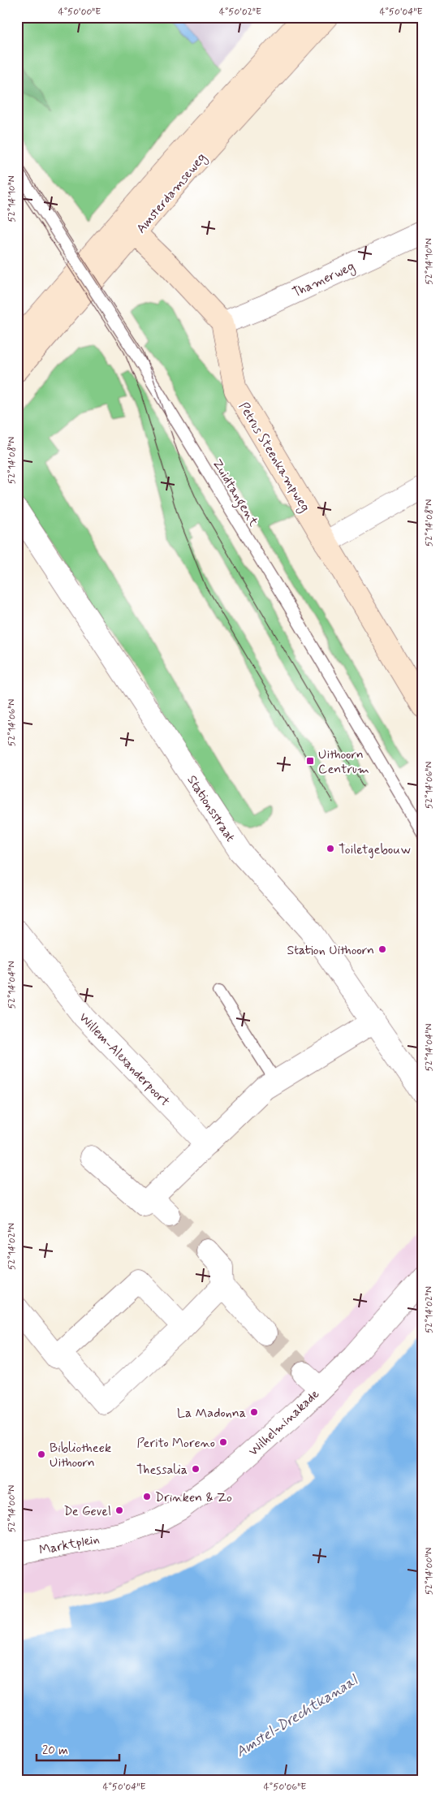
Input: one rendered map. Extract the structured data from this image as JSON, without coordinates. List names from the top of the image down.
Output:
{
  "streets": {
    "street": [
      "Amsterdamseweg",
      "Thamerweg",
      "Petrus Steenkampweg",
      "Stationsstraat",
      "Willem-Alexanderpoort",
      "Wilhelminakade",
      "Marktplein"
    ],
    "lane": ["Zuidtangent"]
  },
  "crossings": [
    ["Thamerweg", "Petrus Steenkampweg"],
    ["Wilhelminakade", "Marktplein"]
  ],
  "water": ["Amstel-Drechtkanaal"],
  "places": {
    "transit": ["Uithoorn Centrum"],
    "other": [
      "Toiletgebouw",
      "Station Uithoorn",
      "La Madonna",
      "Perito Moreno",
      "Bibliotheek Uithoorn",
      "Thessalia",
      "Drinken & Zo",
      "De Gevel"
    ]
  },
  "scale_bar": "20 m",
  "coordinates": [
    "4°50'00\"E",
    "4°50'02\"E",
    "4°50'04\"E",
    "52°14'10\"N",
    "52°14'08\"N",
    "52°14'06\"N",
    "52°14'04\"N",
    "52°14'02\"N",
    "52°14'00\"N",
    "4°50'06\"E"
  ]
}
